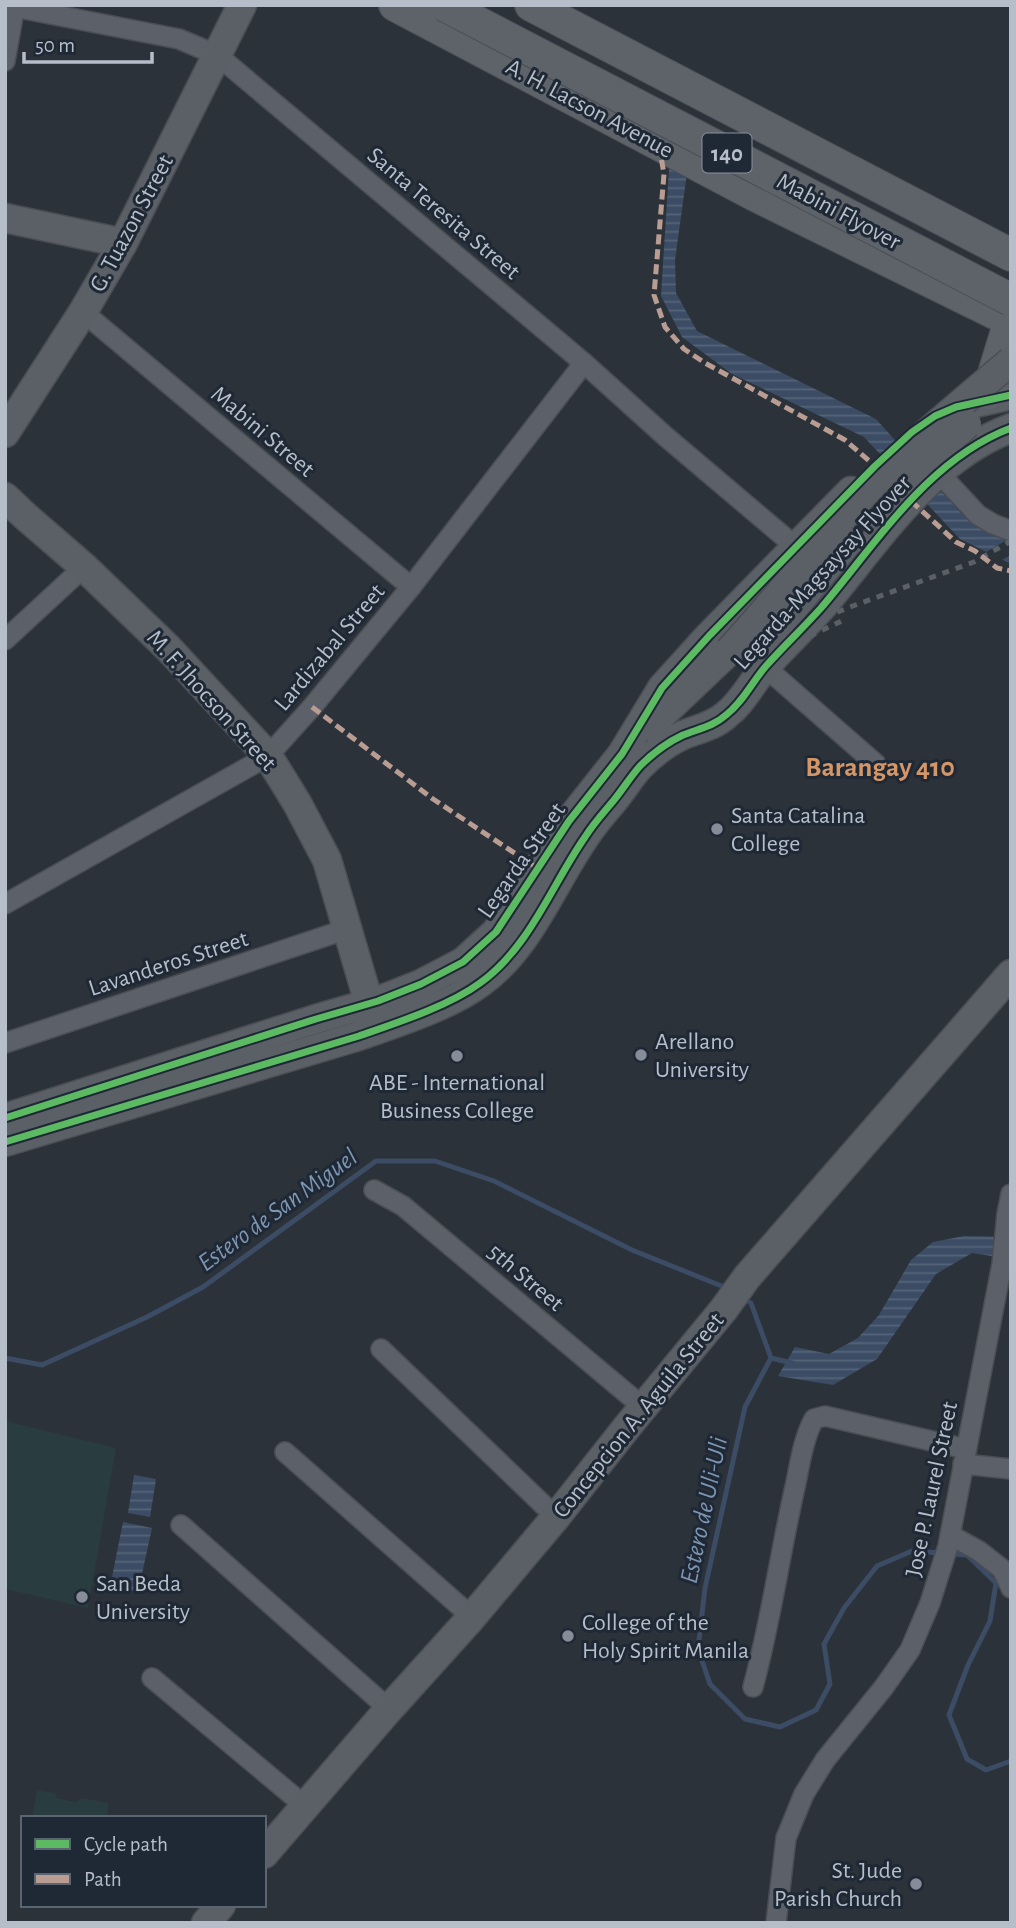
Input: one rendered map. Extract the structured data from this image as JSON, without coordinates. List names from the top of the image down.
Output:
{
  "streets": {
    "main road": [
      "A. H. Lacson Avenue",
      "140",
      "Mabini Flyover",
      "G. Tuazon Street",
      "Legarda-Magsaysay Flyover",
      "M. F. Jhocson Street",
      "Legarda Street",
      "Concepcion A. Aguila Street"
    ],
    "street": [
      "Santa Teresita Street",
      "Mabini Street",
      "Lardizabal Street",
      "Lavanderos Street",
      "5th Street",
      "Jose P. Laurel Street"
    ]
  },
  "crossings": [
    ["A. H. Lacson Avenue", "Mabini Flyover"],
    ["Santa Teresita Street", "G. Tuazon Street"],
    ["Santa Teresita Street", "Lardizabal Street"],
    ["Santa Teresita Street", "Legarda Street"],
    ["G. Tuazon Street", "Mabini Street"],
    ["Mabini Street", "Lardizabal Street"],
    ["Legarda-Magsaysay Flyover", "Legarda Street"],
    ["Lardizabal Street", "M. F. Jhocson Street"],
    ["M. F. Jhocson Street", "Legarda Street"],
    ["M. F. Jhocson Street", "Lavanderos Street"],
    ["5th Street", "Concepcion A. Aguila Street"]
  ],
  "districts": ["Barangay 410"],
  "water": ["Estero de San Miguel", "Estero de Uli-Uli"],
  "places": [
    "Santa Catalina College",
    "Arellano University",
    "ABE - International Business College",
    "San Beda University",
    "College of the Holy Spirit Manila",
    "St. Jude Parish Church"
  ],
  "legend": ["Cycle path", "Path"],
  "scale_bar": "50 m"
}
